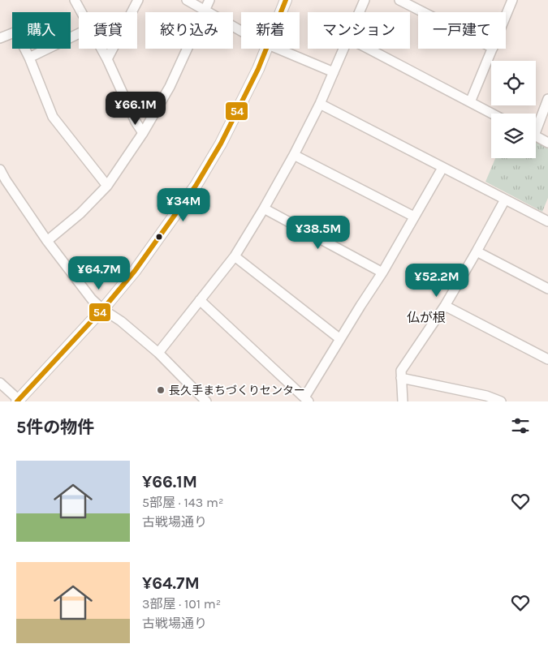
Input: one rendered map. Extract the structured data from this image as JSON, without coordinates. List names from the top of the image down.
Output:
{
  "districts": ["仏が根"],
  "places": ["長久手まちづくりセンター"],
  "lines": ["transit line 54"],
  "page": {
    "chip": [
      "購入",
      "賃貸",
      "絞り込み",
      "新着",
      "マンション",
      "一戸建て"
    ],
    "price": [
      "¥66.1M",
      "¥34M",
      "¥38.5M",
      "¥64.7M",
      "¥52.2M"
    ],
    "heading": "5件の物件",
    "list": [
      {
        "name": "¥66.1M",
        "note": "5部屋 · 143 m² · 古戦場通り"
      },
      {
        "name": "¥64.7M",
        "note": "3部屋 · 101 m² · 古戦場通り"
      }
    ]
  }
}
